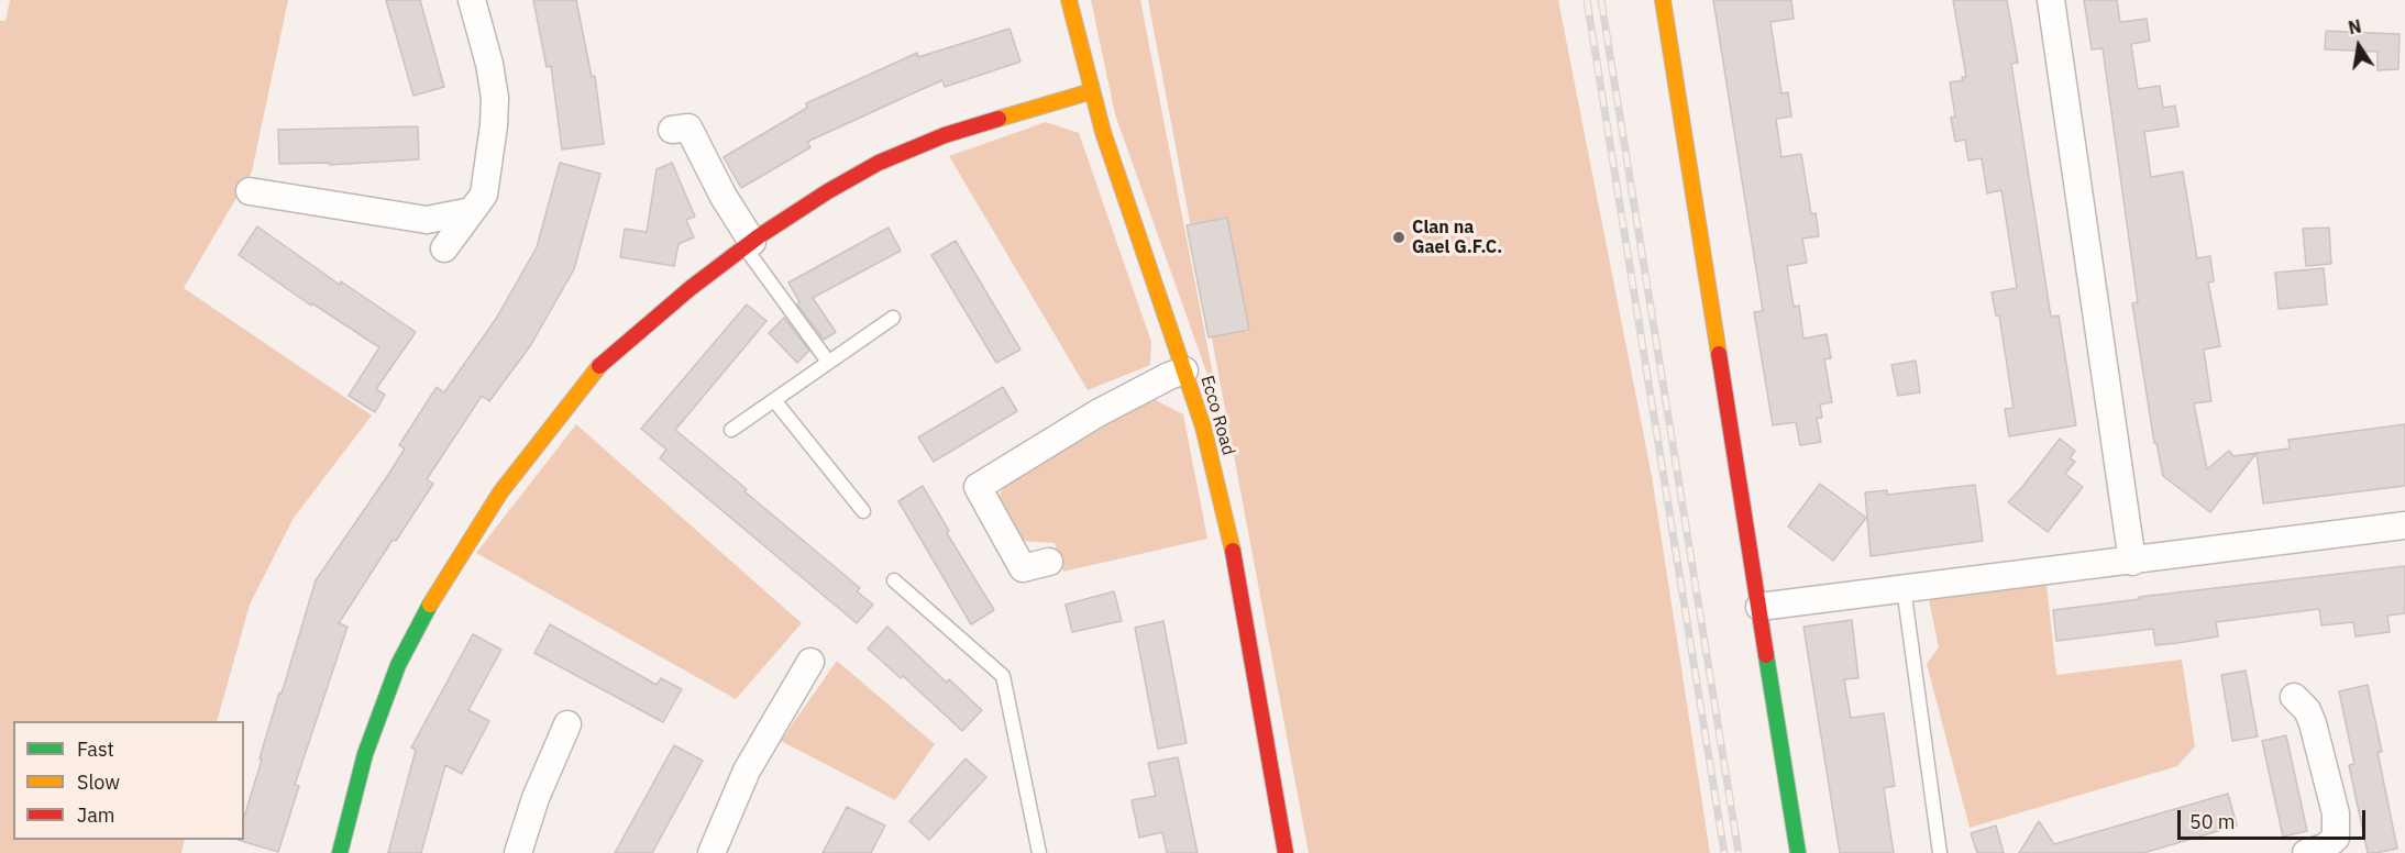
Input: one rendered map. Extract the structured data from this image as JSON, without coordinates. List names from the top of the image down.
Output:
{
  "streets": {
    "street": ["Ecco Road"]
  },
  "places": ["Clan na Gael G.F.C."],
  "legend": ["Fast", "Slow", "Jam"],
  "scale_bar": "50 m",
  "north": "top"
}
